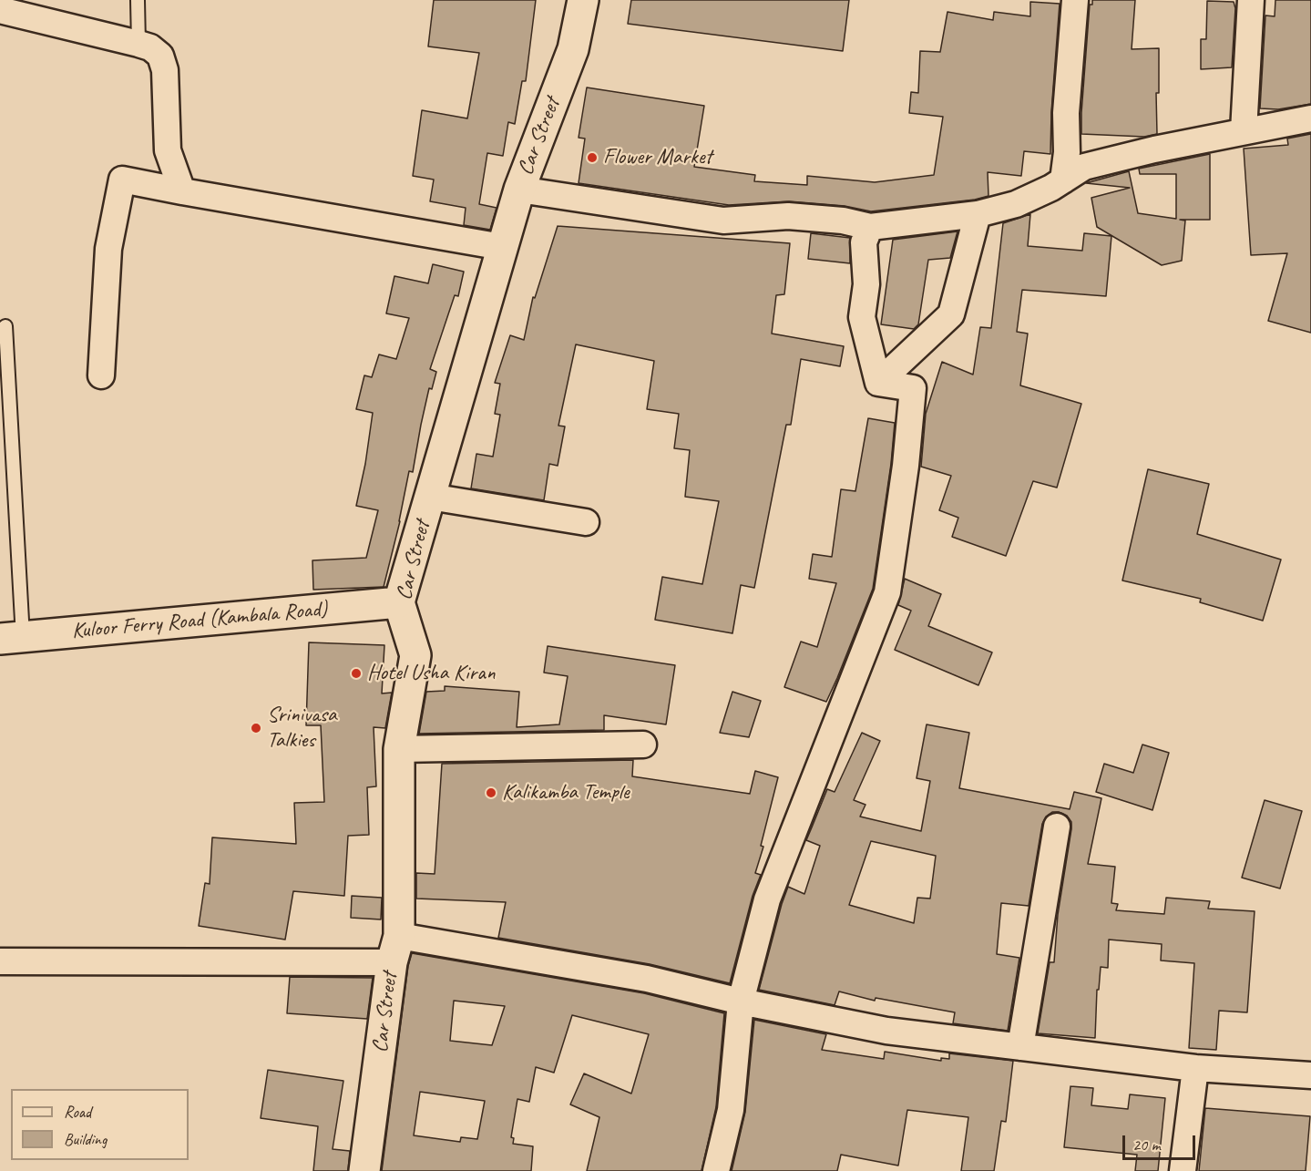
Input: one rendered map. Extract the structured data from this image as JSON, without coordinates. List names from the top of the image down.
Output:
{
  "streets": {
    "main road": ["Car Street", "Kuloor Ferry Road (Kambala Road)"]
  },
  "crossings": [
    ["Car Street", "Kuloor Ferry Road (Kambala Road)"]
  ],
  "places": [
    "Flower Market",
    "Hotel Usha Kiran",
    "Srinivasa Talkies",
    "Kalikamba Temple"
  ],
  "legend": ["Road", "Building"],
  "scale_bar": "20 m"
}
